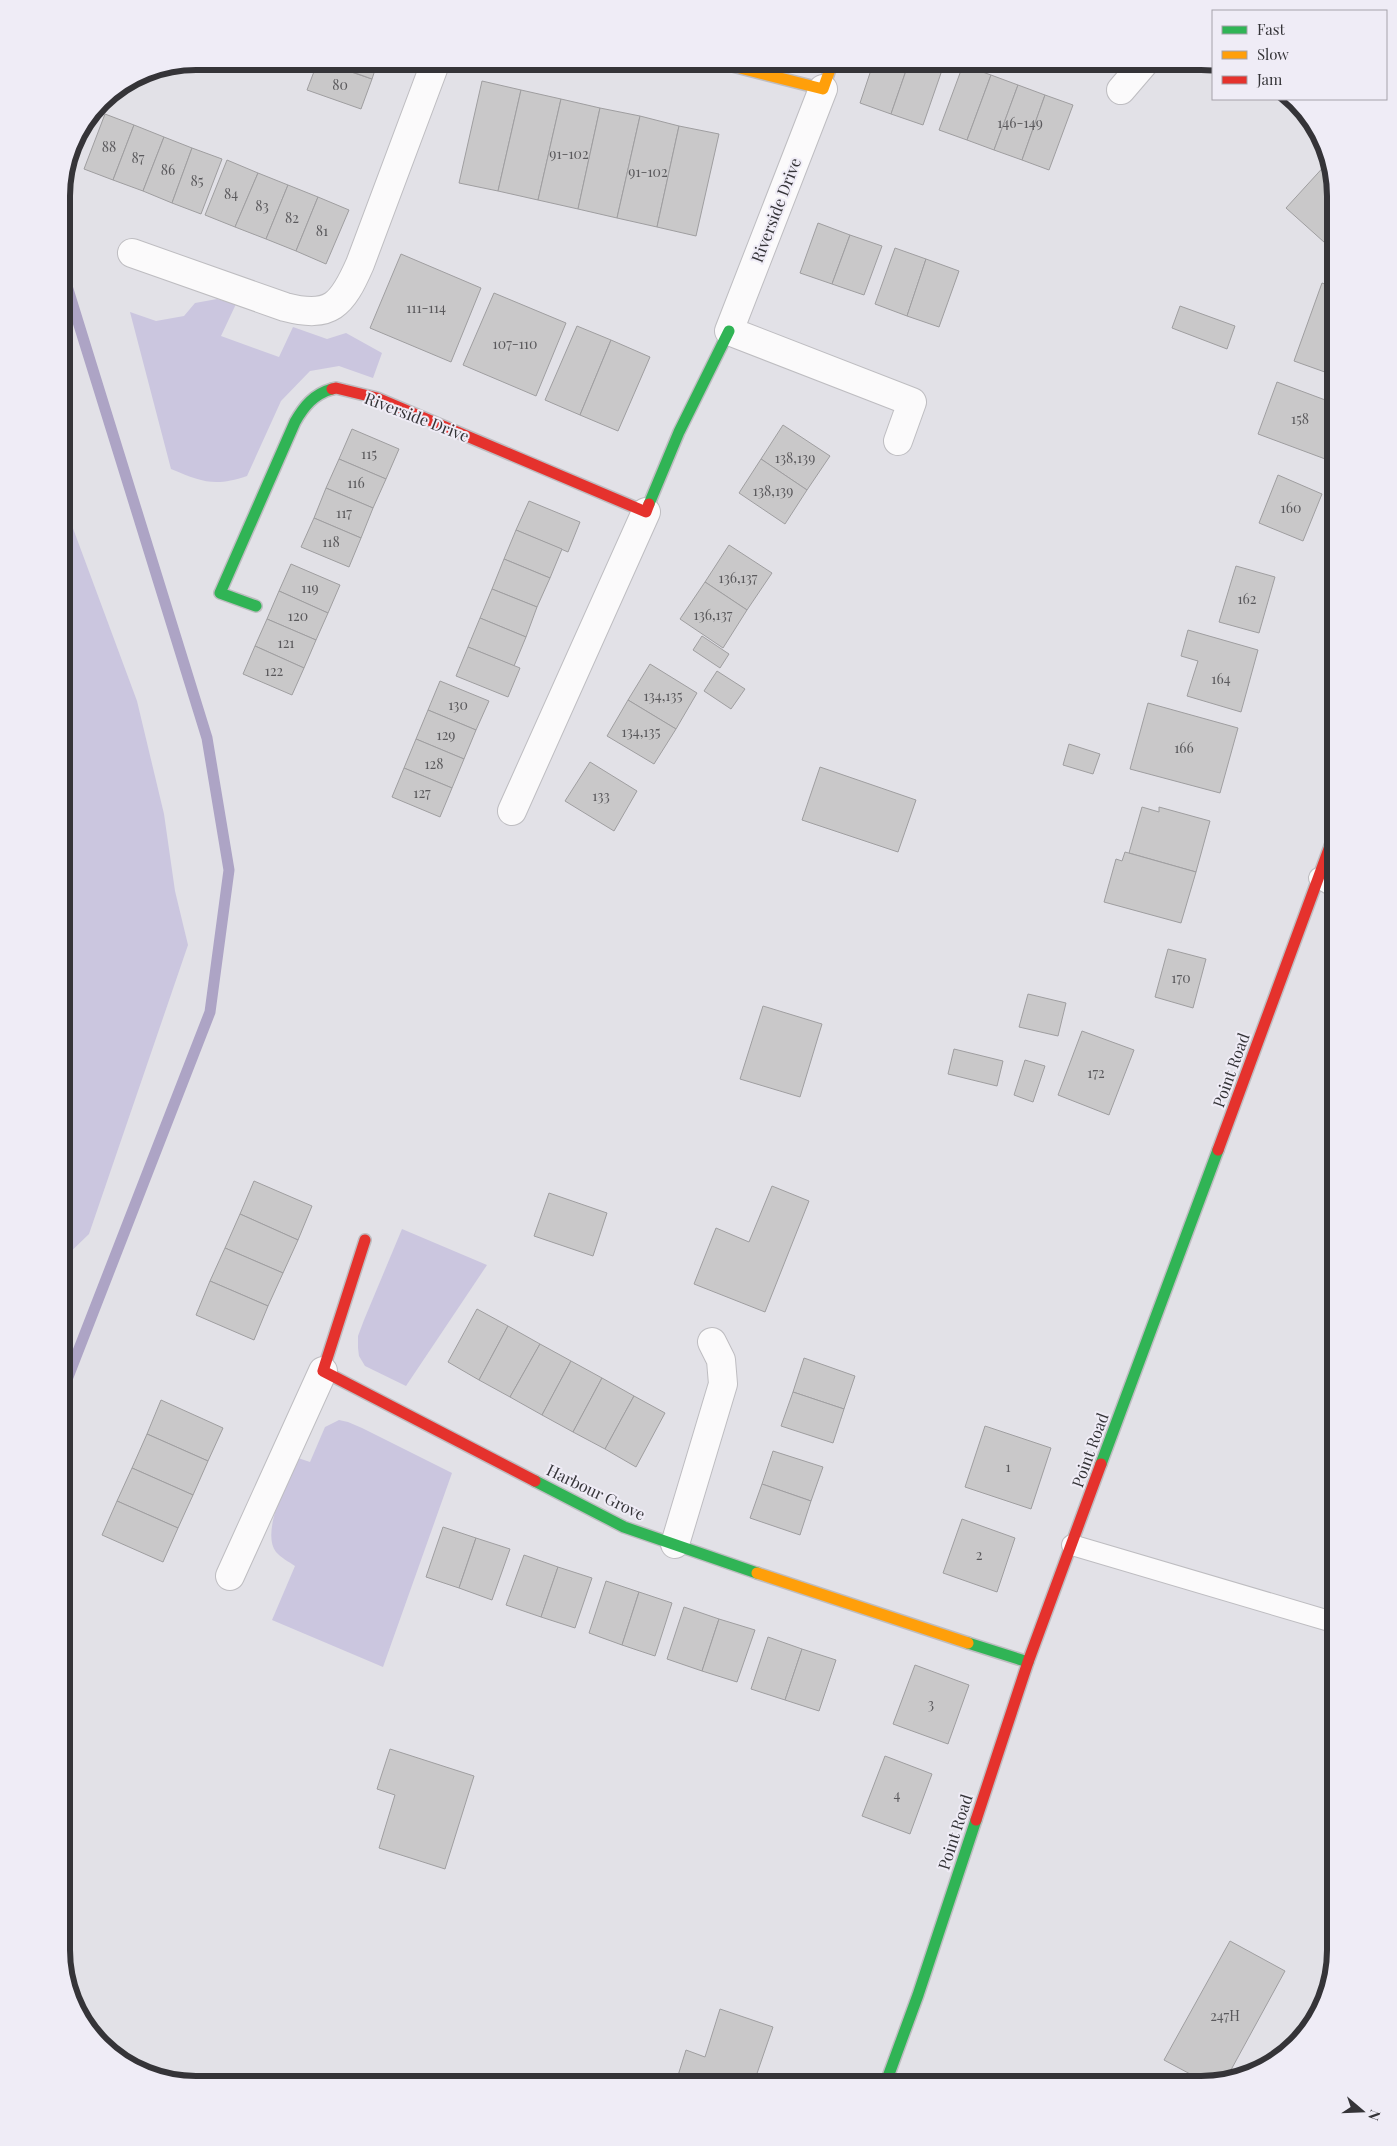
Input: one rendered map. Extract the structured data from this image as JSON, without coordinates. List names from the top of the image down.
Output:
{
  "streets": {
    "street": ["Riverside Drive", "Point Road", "Harbour Grove"]
  },
  "crossings": [
    ["Point Road", "Harbour Grove"]
  ],
  "house_numbers": [
    "80",
    "146-149",
    "88",
    "91-102",
    "87",
    "86",
    "91-102",
    "85",
    "84",
    "83",
    "82",
    "81",
    "111-114",
    "107-110",
    "158",
    "115",
    "138,139",
    "116",
    "138,139",
    "160",
    "117",
    "118",
    "136,137",
    "119",
    "162",
    "136,137",
    "120",
    "121",
    "122",
    "164",
    "134,135",
    "130",
    "134,135",
    "129",
    "166",
    "128",
    "127",
    "133",
    "170",
    "172",
    "1",
    "2",
    "3",
    "4",
    "247H"
  ],
  "legend": ["Fast", "Slow", "Jam"],
  "north": "right"
}
